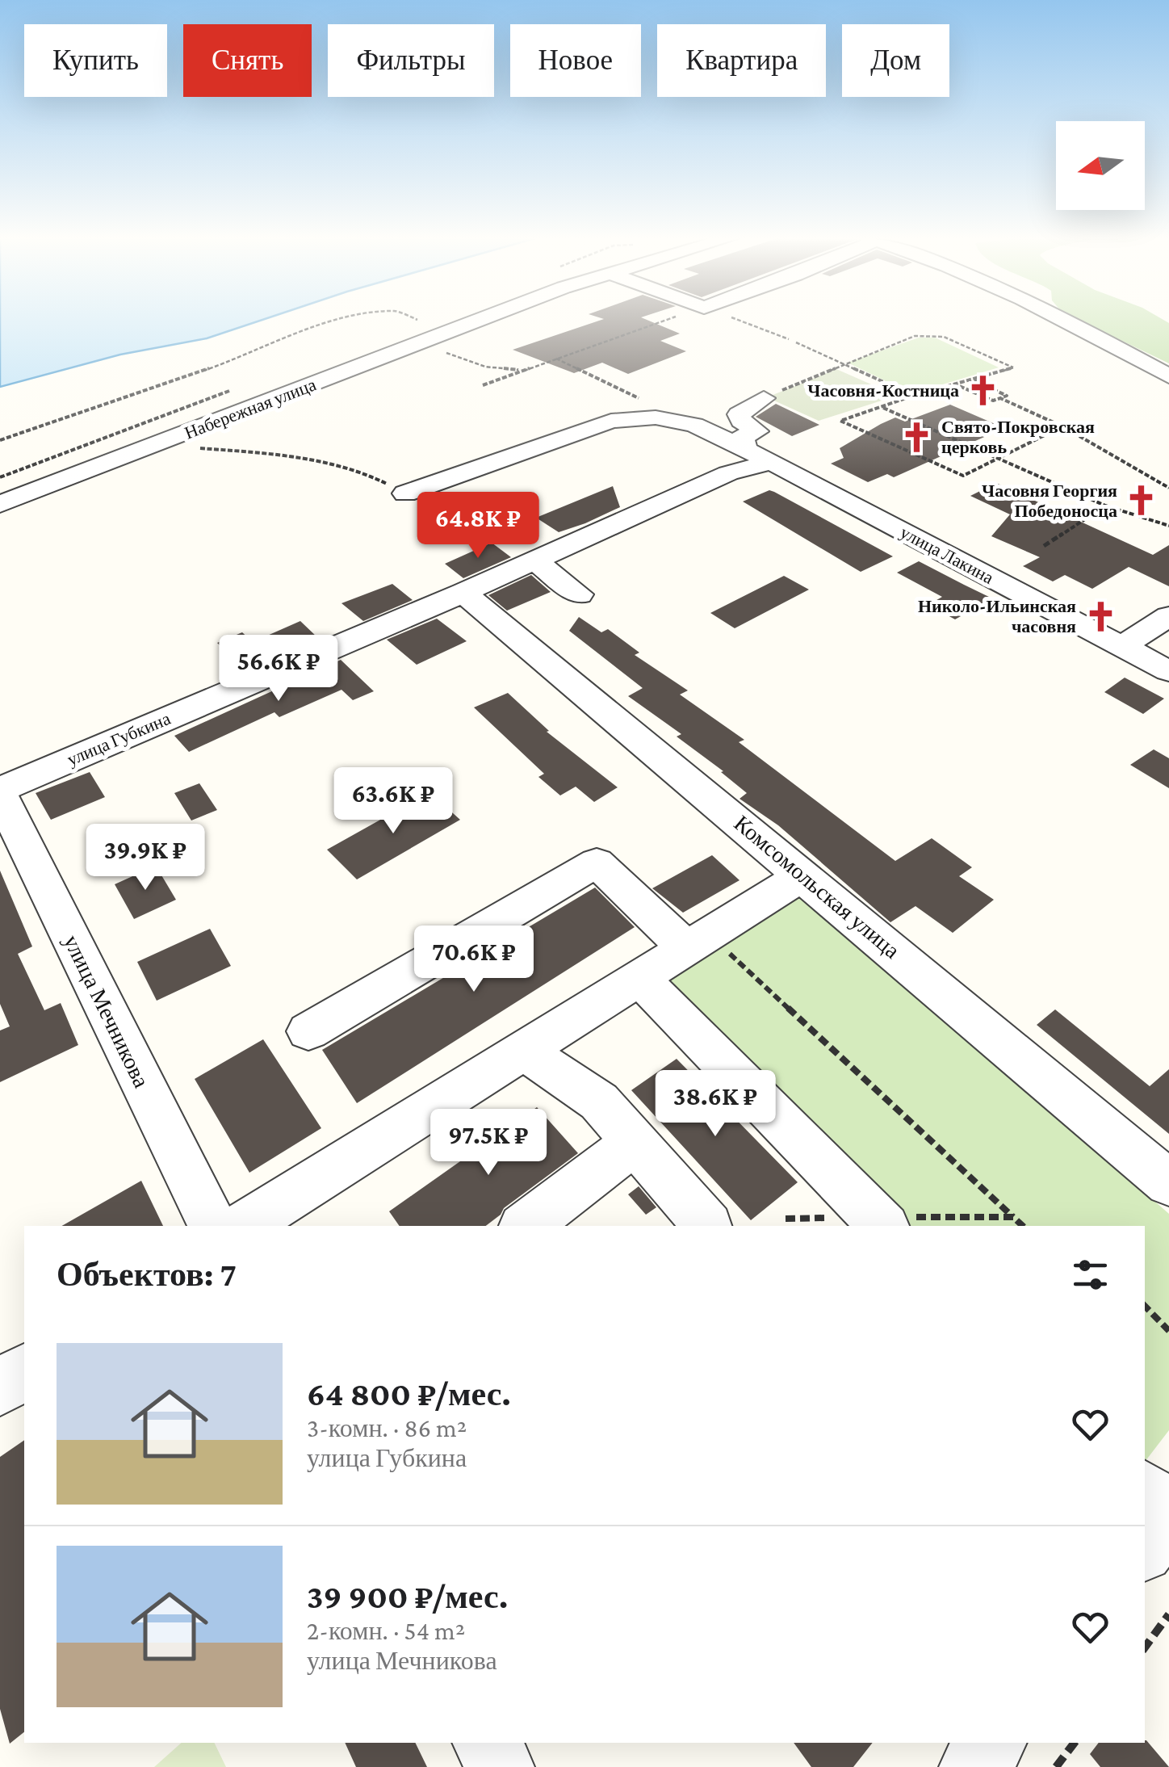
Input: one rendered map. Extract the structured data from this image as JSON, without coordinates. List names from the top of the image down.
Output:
{
  "streets": {
    "street": [
      "Набережная улица",
      "улица Лакина",
      "улица Губкина",
      "Комсомольская улица",
      "улица Мечникова"
    ]
  },
  "crossings": [
    ["улица Лакина", "улица Губкина"],
    ["улица Губкина", "Комсомольская улица"],
    ["улица Губкина", "улица Мечникова"]
  ],
  "places": {
    "church": [
      "Часовня-Костница",
      "Свято-Покровская церковь",
      "Часовня Георгия Победоносца",
      "Николо-Ильинская часовня"
    ]
  },
  "north": "left",
  "page": {
    "chip": [
      "Купить",
      "Снять",
      "Фильтры",
      "Новое",
      "Квартира",
      "Дом"
    ],
    "price": [
      "64.8K ₽",
      "56.6K ₽",
      "63.6K ₽",
      "39.9K ₽",
      "70.6K ₽",
      "38.6K ₽",
      "97.5K ₽"
    ],
    "heading": "Объектов: 7",
    "list": [
      {
        "name": "64 800 ₽/мес.",
        "note": "3-комн. · 86 m² · улица Губкина"
      },
      {
        "name": "39 900 ₽/мес.",
        "note": "2-комн. · 54 m² · улица Мечникова"
      }
    ]
  }
}
